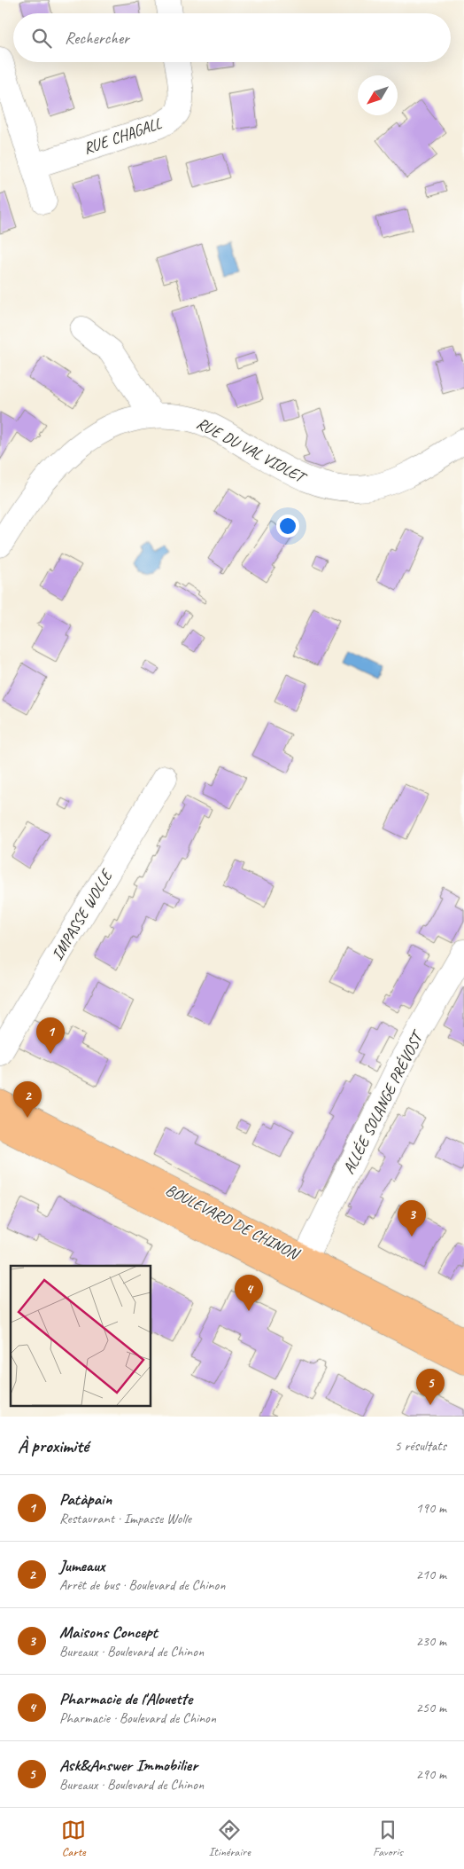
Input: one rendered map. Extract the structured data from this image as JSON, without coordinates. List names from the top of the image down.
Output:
{
  "streets": {
    "main road": ["BOULEVARD DE CHINON"],
    "street": [
      "RUE CHAGALL",
      "RUE DU VAL VIOLET",
      "IMPASSE WOLLE",
      "ALLÉE SOLANGE PRÉVOST"
    ]
  },
  "crossings": [
    ["ALLÉE SOLANGE PRÉVOST", "BOULEVARD DE CHINON"]
  ],
  "north": "bottom left",
  "page": {
    "search": "Rechercher",
    "pins": [
      "1",
      "2",
      "3",
      "4",
      "5"
    ],
    "heading": ["À proximité", "5 résultats"],
    "list": [
      {
        "mark": "1",
        "name": "Patàpain",
        "note": "Restaurant · Impasse Wolle",
        "value": "190 m"
      },
      {
        "mark": "2",
        "name": "Jumeaux",
        "note": "Arrêt de bus · Boulevard de Chinon",
        "value": "210 m"
      },
      {
        "mark": "3",
        "name": "Maisons Concept",
        "note": "Bureaux · Boulevard de Chinon",
        "value": "230 m"
      },
      {
        "mark": "4",
        "name": "Pharmacie de l'Alouette",
        "note": "Pharmacie · Boulevard de Chinon",
        "value": "250 m"
      },
      {
        "mark": "5",
        "name": "Ask&Answer Immobilier",
        "note": "Bureaux · Boulevard de Chinon",
        "value": "290 m"
      }
    ],
    "nav": ["Carte", "Itinéraire", "Favoris"]
  }
}
